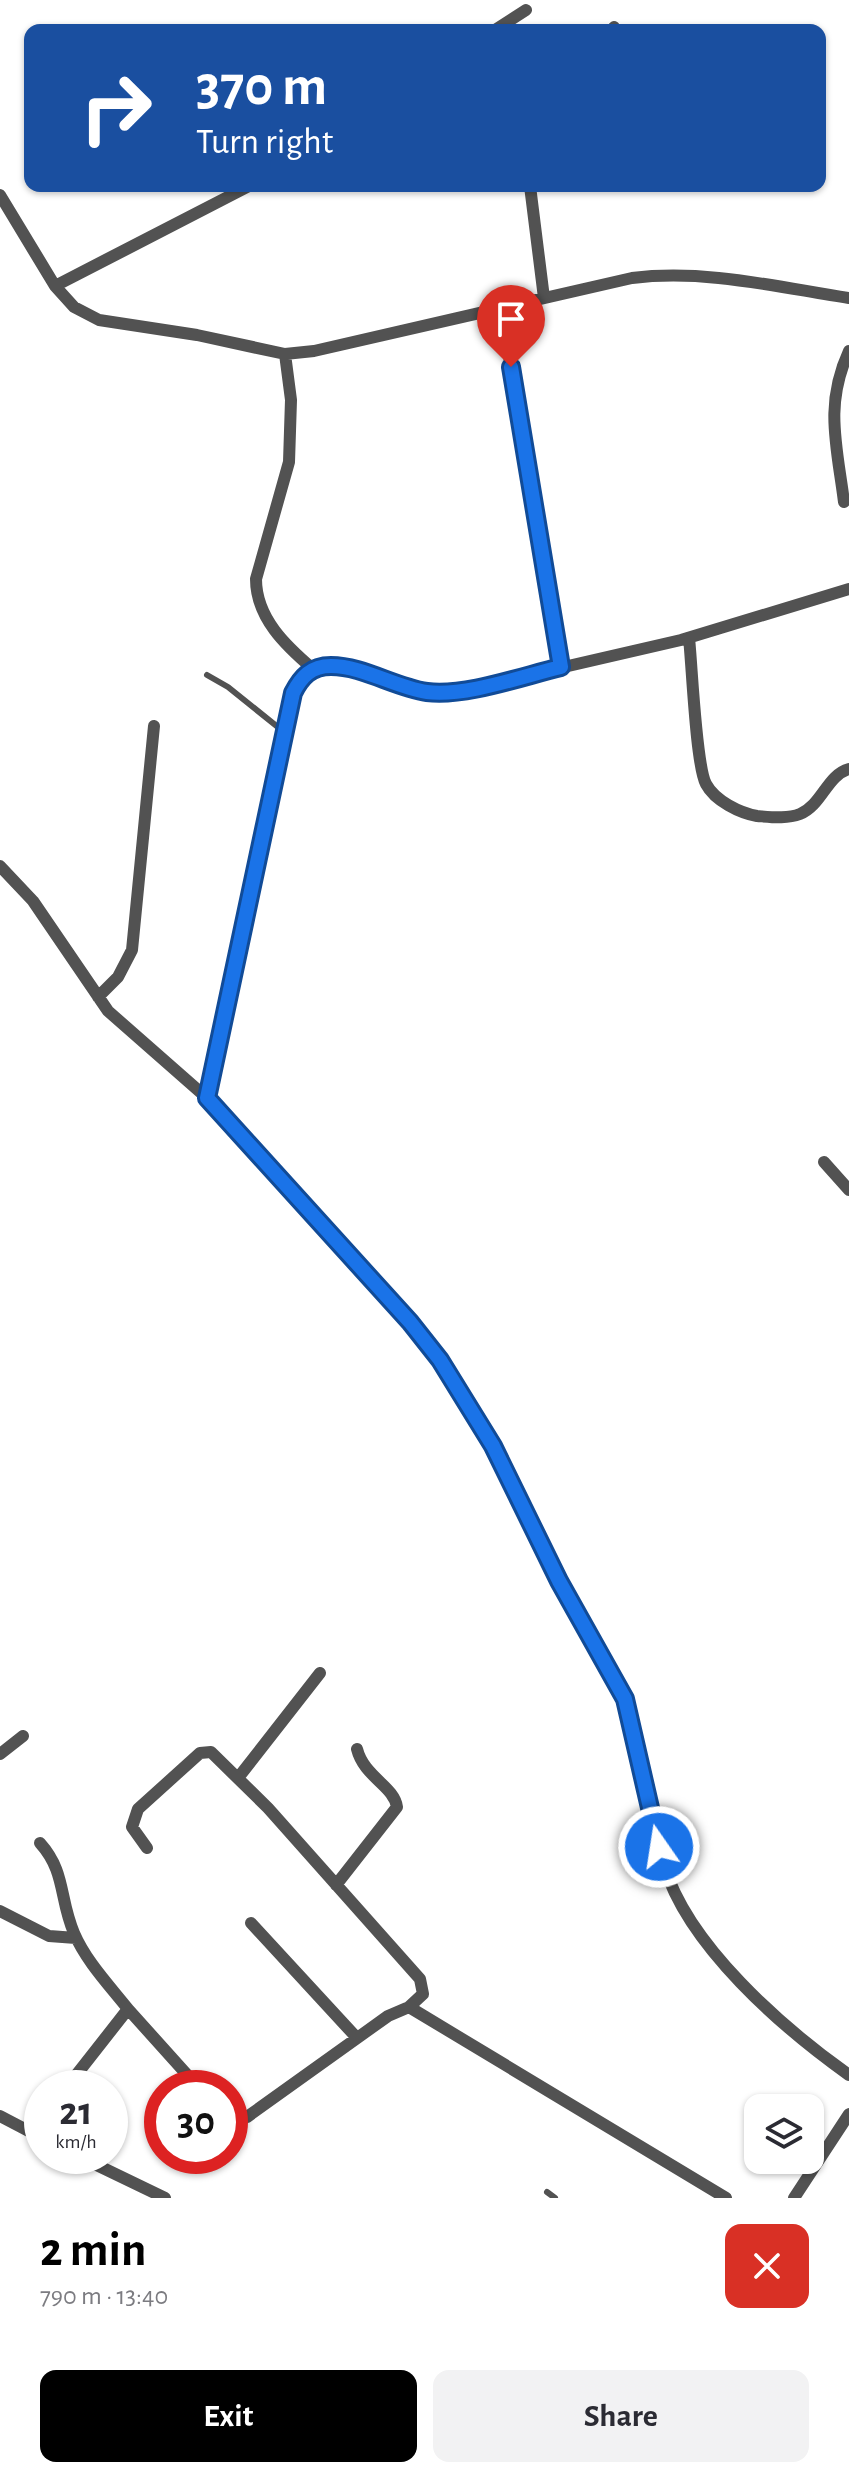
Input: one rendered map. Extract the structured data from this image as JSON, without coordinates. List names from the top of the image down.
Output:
{
  "page": {
    "turn": ["370 m", "Turn right"],
    "speed": "21 km/h",
    "limit": "30",
    "heading": ["2 min", "790 m · 13:40"],
    "buttons": ["Exit", "Share"]
  }
}
